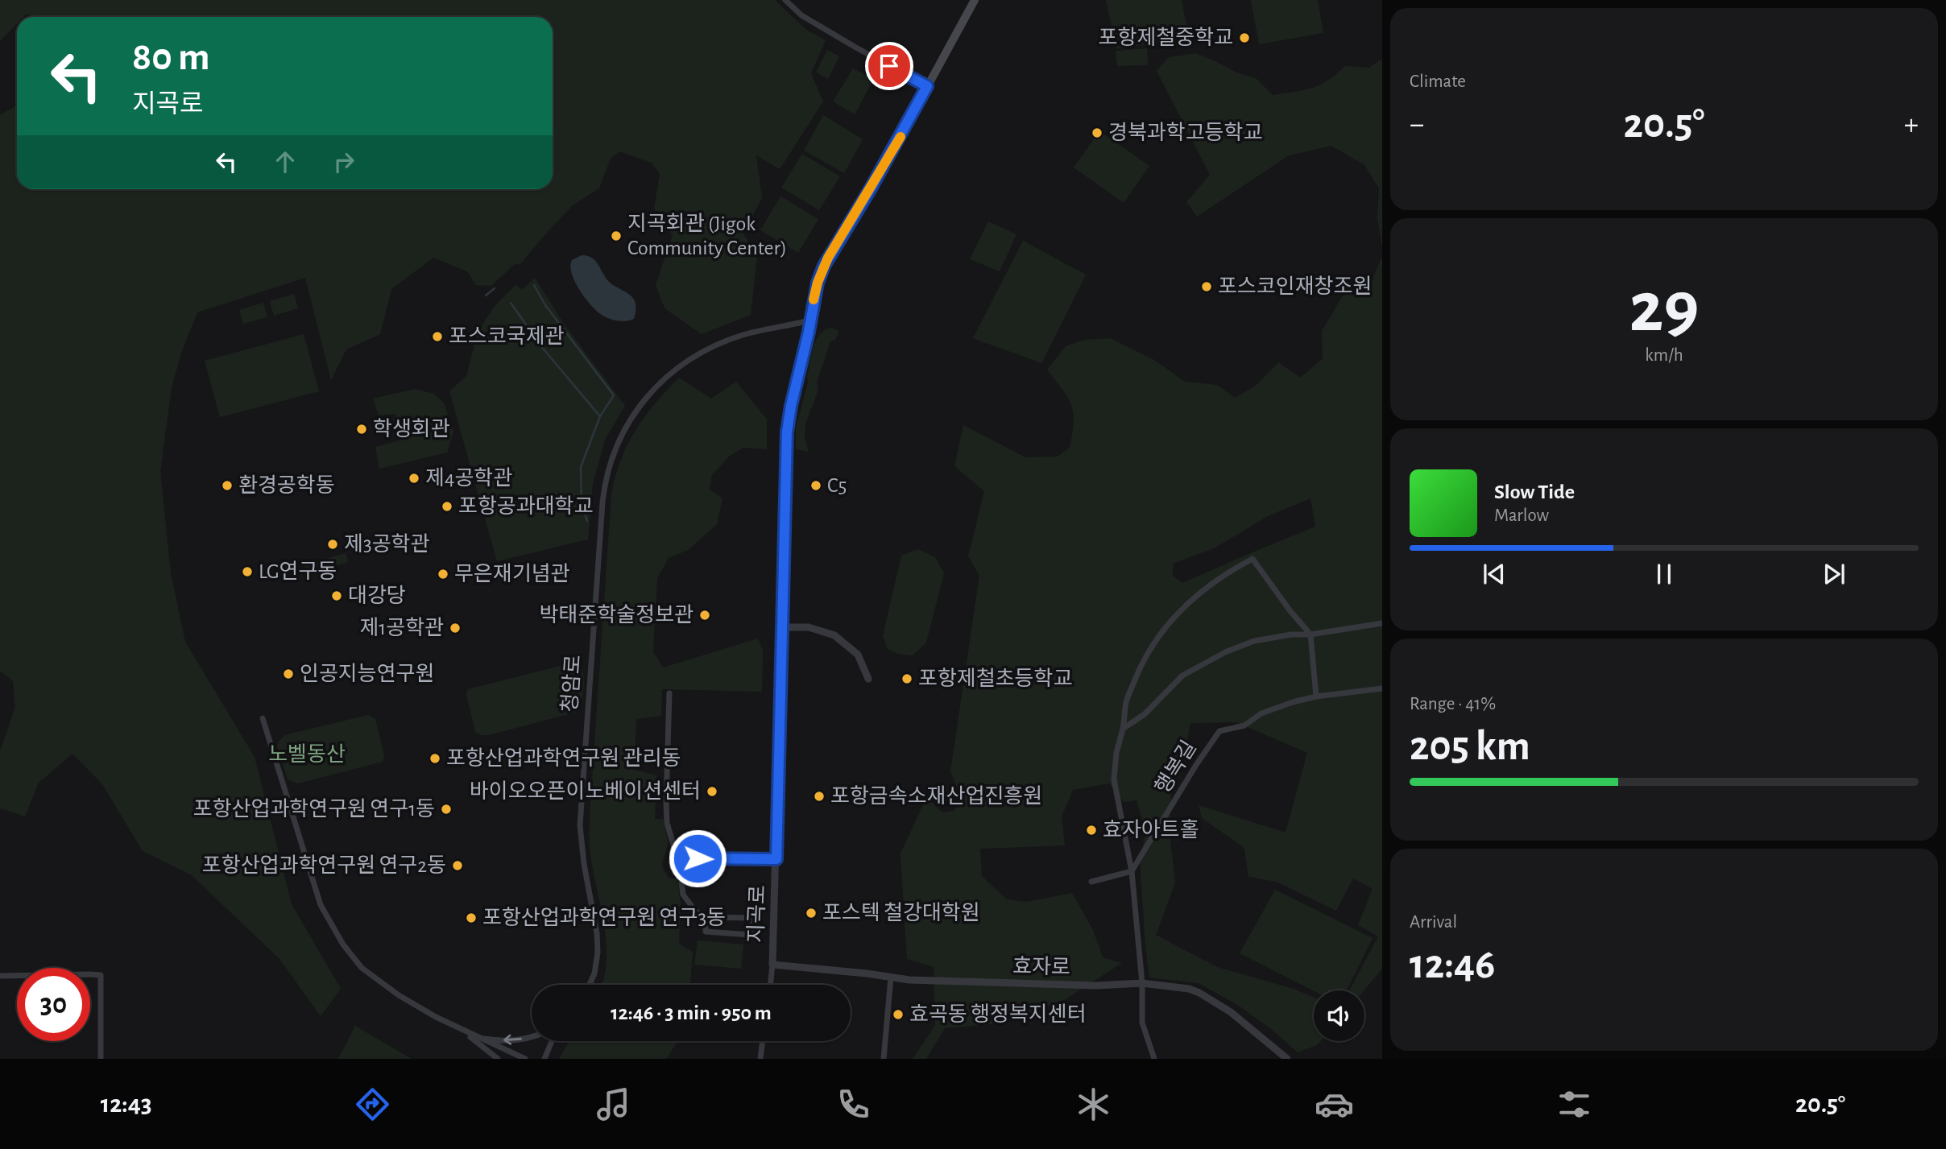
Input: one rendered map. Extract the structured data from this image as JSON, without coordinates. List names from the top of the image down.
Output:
{
  "streets": {
    "main road": ["지곡로"],
    "street": ["청암로", "행복길", "효자로"]
  },
  "crossings": [
    ["청암로", "지곡로"],
    ["지곡로", "효자로"]
  ],
  "parks": ["노벨동산"],
  "places": [
    "포항제철중학교",
    "경북과학고등학교",
    "지곡회관 (Jigok Community Center)",
    "포스코인재창조원",
    "포스코국제관",
    "학생회관",
    "제4공학관",
    "환경공학동",
    "C5",
    "포항공과대학교",
    "제3공학관",
    "LG연구동",
    "무은재기념관",
    "대강당",
    "박태준학술정보관",
    "제1공학관",
    "인공지능연구원",
    "포항제철초등학교",
    "포항산업과학연구원 관리동",
    "바이오오픈이노베이션센터",
    "포항금속소재산업진흥원",
    "포항산업과학연구원 연구1동",
    "효자아트홀",
    "포항산업과학연구원 연구2동",
    "포스텍 철강대학원",
    "포항산업과학연구원 연구3동",
    "효곡동 행정복지센터"
  ],
  "page": {
    "tile": [
      "Climate",
      ["29", "km/h"],
      ["Range · 41%", "205 km"],
      ["Arrival", "12:46"]
    ],
    "turn": ["80 m", "지곡로"],
    "heat": ["−", "20.5°", "+"],
    "song": ["Slow Tide", "Marlow"],
    "limit": "30",
    "trip": "12:46 · 3 min · 950 m",
    "tabs": ["12:43", "20.5°"]
  }
}
